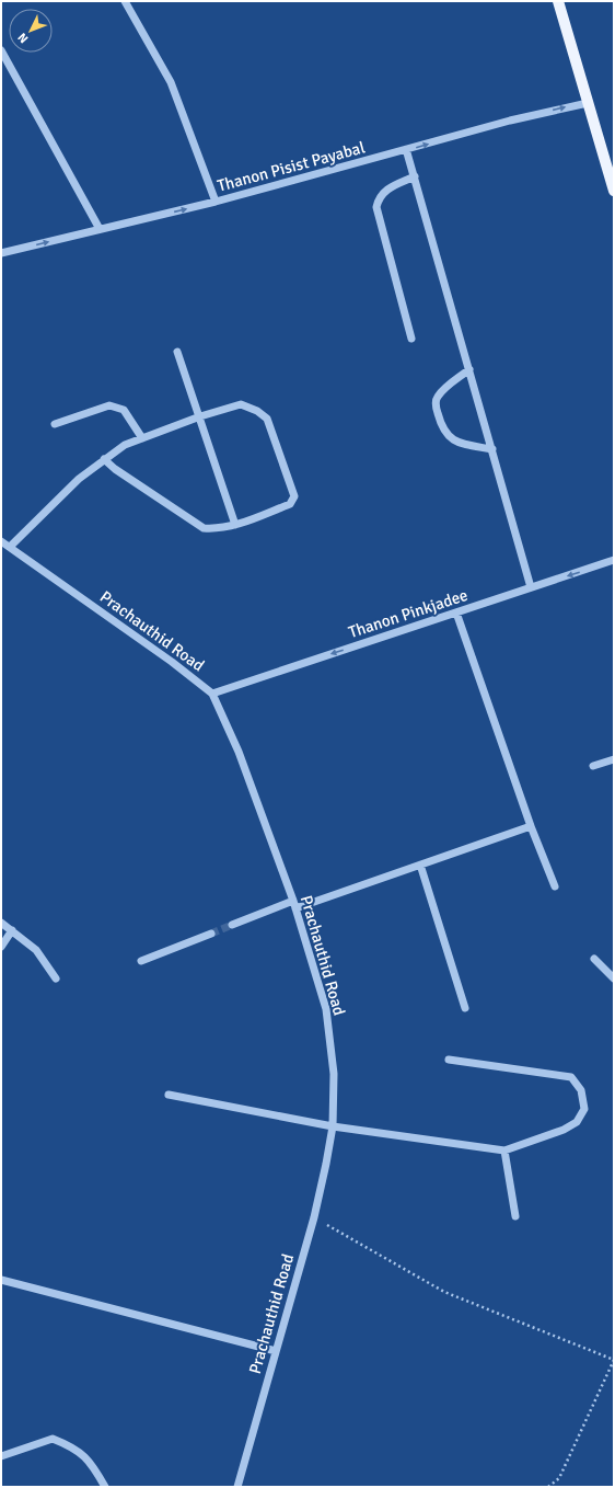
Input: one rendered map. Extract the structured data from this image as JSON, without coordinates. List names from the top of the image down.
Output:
{
  "streets": {
    "street": ["Thanon Pisist Payabal", "Thanon Pinkjadee", "Prachauthid Road"]
  },
  "crossings": [
    ["Thanon Pinkjadee", "Prachauthid Road"]
  ],
  "one_way": ["Thanon Pisist Payabal", "Thanon Pinkjadee"],
  "north": "bottom left"
}
